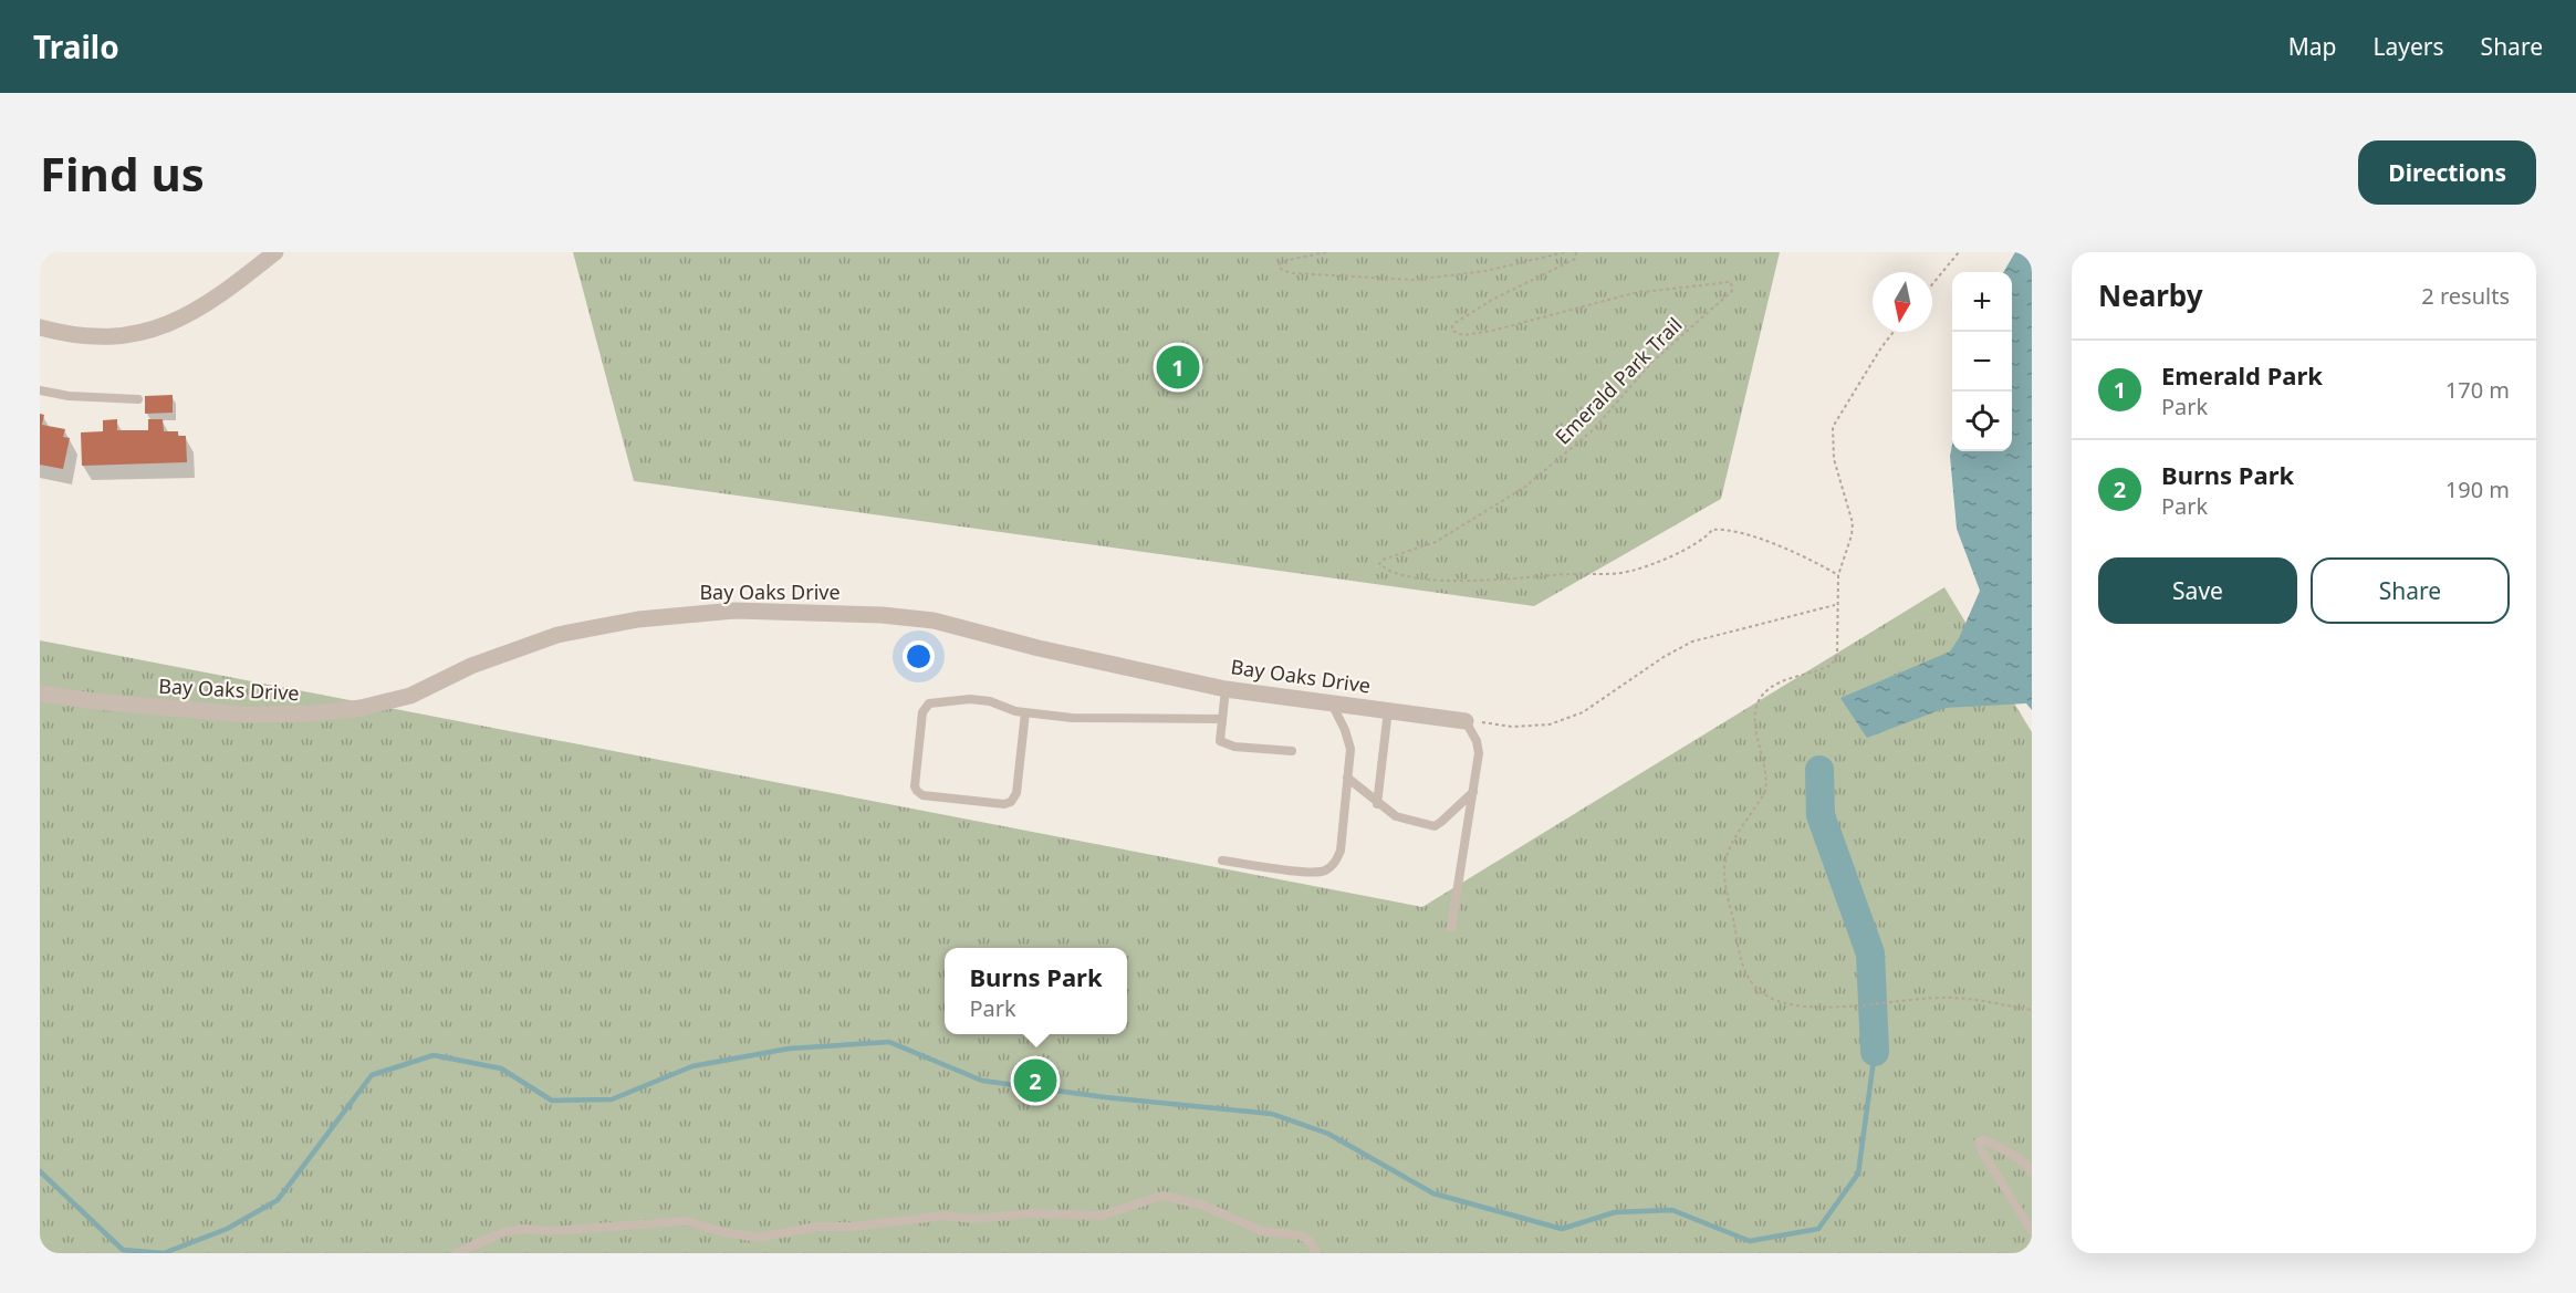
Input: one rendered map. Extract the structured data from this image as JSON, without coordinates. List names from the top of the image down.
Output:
{
  "streets": {
    "street": ["Bay Oaks Drive"],
    "path": ["Emerald Park Trail"]
  },
  "north": "bottom",
  "page": {
    "header": "Trailo",
    "nav": ["Map", "Layers", "Share"],
    "buttons": [
      "Directions",
      ["Save", "Share"]
    ],
    "title": "Find us",
    "heading": ["Nearby", "2 results"],
    "map_buttons": ["+", "−"],
    "list": [
      {
        "mark": "1",
        "name": "Emerald Park",
        "note": "Park",
        "value": "170 m"
      },
      {
        "mark": "2",
        "name": "Burns Park",
        "note": "Park",
        "value": "190 m"
      }
    ],
    "pins": ["1", "2"],
    "popup": ["Burns Park", "Park"]
  }
}
